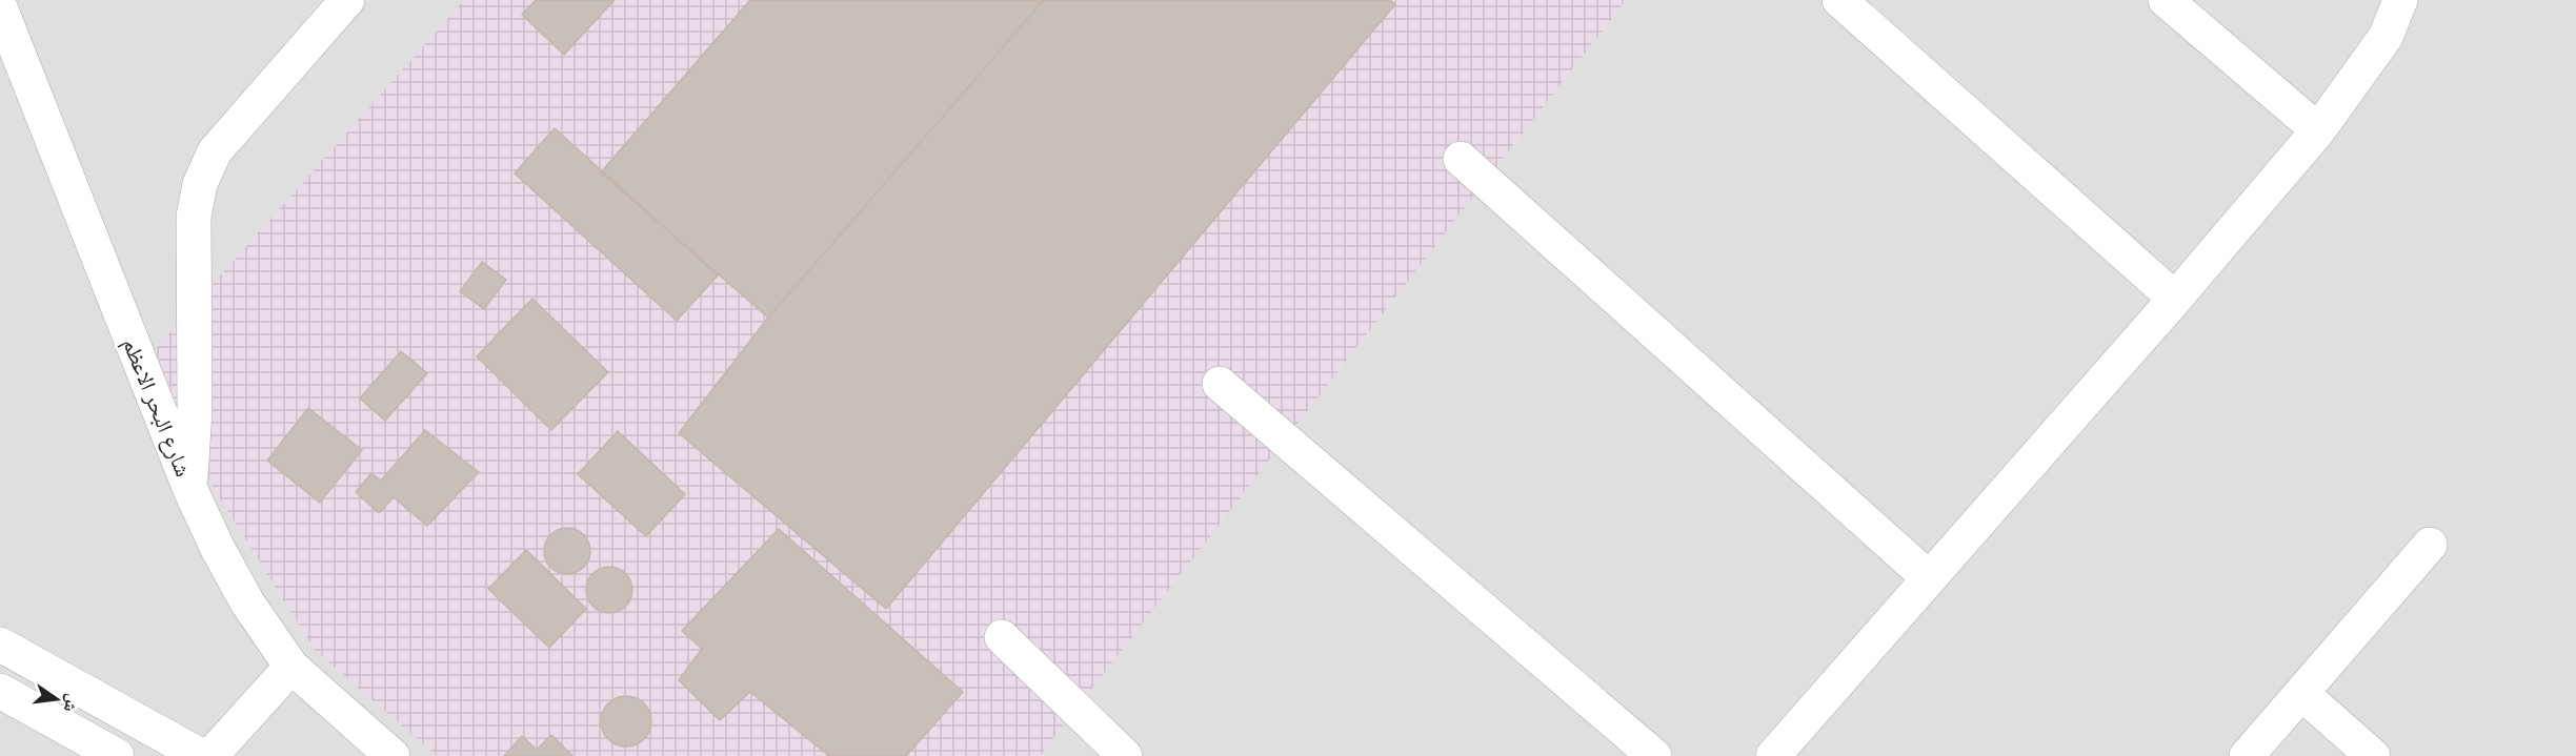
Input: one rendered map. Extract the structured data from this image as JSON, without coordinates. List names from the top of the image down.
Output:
{
  "streets": {
    "street": ["شارع البحر الاعظم"]
  },
  "north": "right"
}
